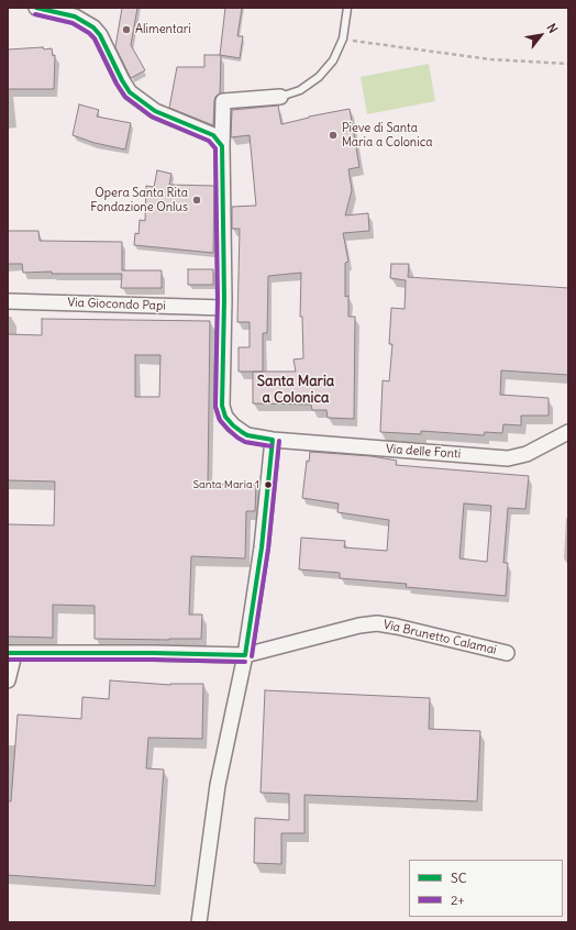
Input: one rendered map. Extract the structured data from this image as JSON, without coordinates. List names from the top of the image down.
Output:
{
  "streets": {
    "street": ["Via Giocondo Papi", "Via delle Fonti", "Via Brunetto Calamai"]
  },
  "crossings": [
    ["Via Giocondo Papi", "Via delle Fonti"]
  ],
  "districts": ["Santa Maria a Colonica"],
  "places": [
    "Alimentari",
    "Pieve di Santa Maria a Colonica",
    "Opera Santa Rita Fondazione Onlus",
    "Santa Maria 1"
  ],
  "lines": ["transit line SC", "transit line 2+"],
  "legend": ["SC", "2+"],
  "north": "top right"
}
